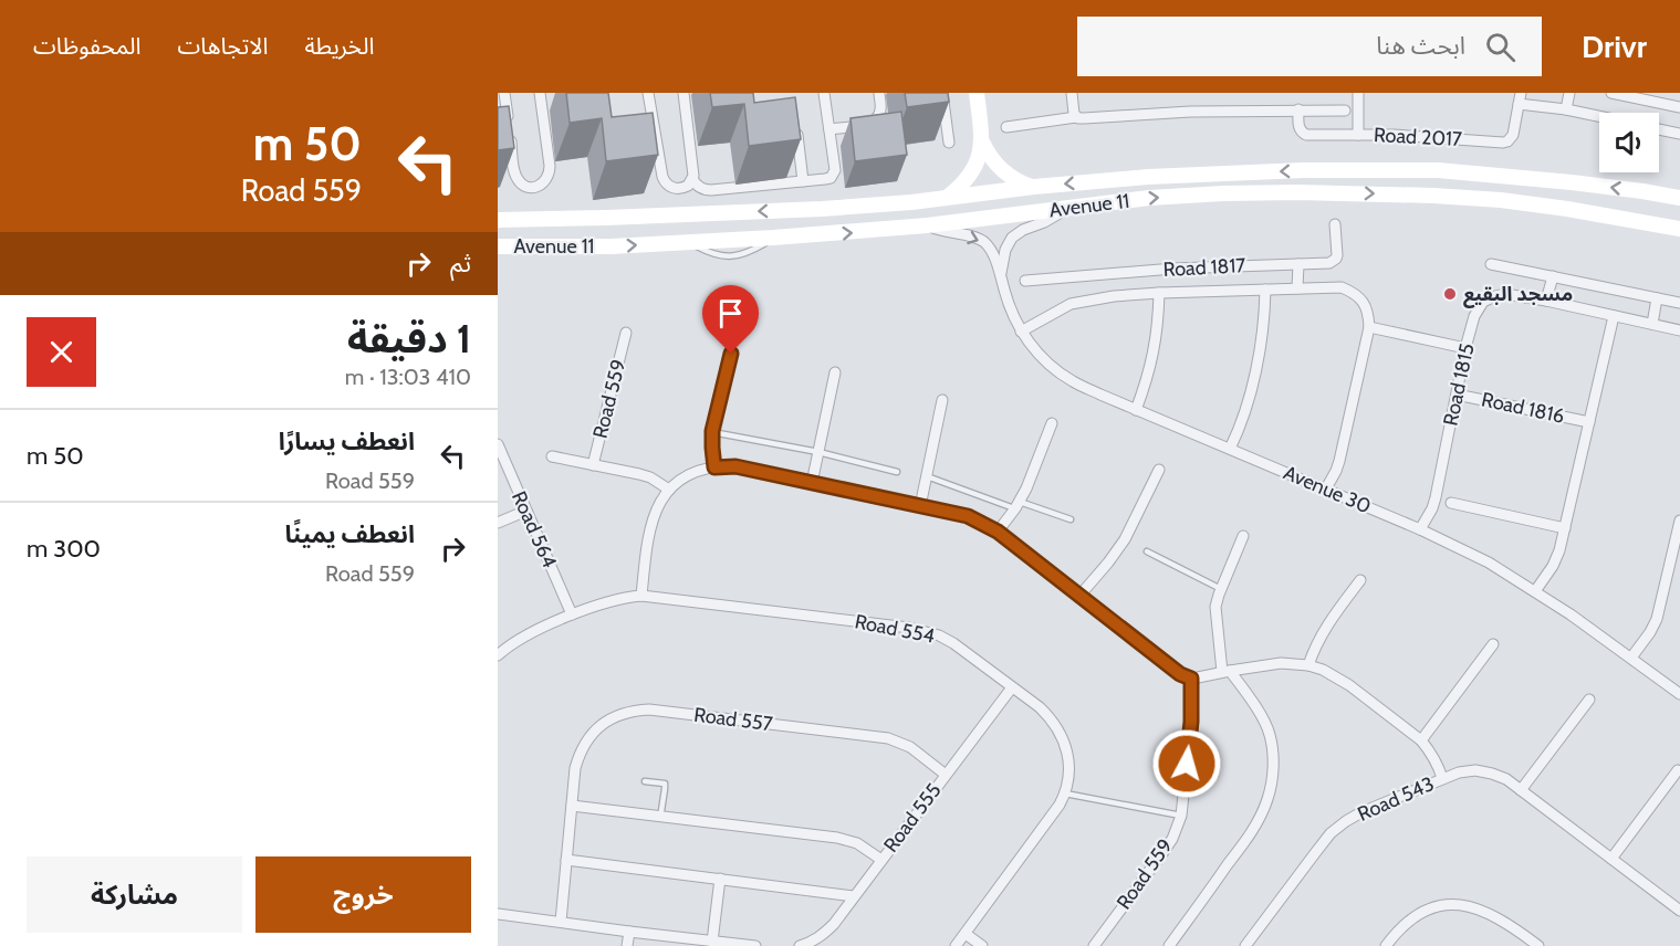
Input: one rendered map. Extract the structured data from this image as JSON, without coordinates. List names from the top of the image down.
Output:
{
  "streets": {
    "street": [
      "Road 2017",
      "Avenue 11",
      "Road 1817",
      "Road 1815",
      "Road 559",
      "Road 1816",
      "Avenue 30",
      "Road 564",
      "Road 554",
      "Road 557",
      "Road 543",
      "Road 555"
    ]
  },
  "crossings": [
    ["Avenue 11", "Avenue 30"],
    ["Road 1817", "Avenue 30"],
    ["Road 1815", "Road 1816"],
    ["Road 1815", "Avenue 30"],
    ["Road 1816", "Avenue 30"],
    ["Road 564", "Road 554"],
    ["Road 554", "Road 555"],
    ["Road 557", "Road 555"]
  ],
  "places": ["مسجد البقيع"],
  "page": {
    "header": "Drivr",
    "search": "ابحث هنا",
    "nav": ["الخريطة", "الاتجاهات", "المحفوظات"],
    "turn": ["50 m", "Road 559"],
    "then": "ثم",
    "heading": ["1 دقيقة", "410 m · 13:03"],
    "list": [
      {
        "name": "انعطف يسارًا",
        "note": "Road 559",
        "value": "50 m"
      },
      {
        "name": "انعطف يمينًا",
        "note": "Road 559",
        "value": "300 m"
      }
    ],
    "buttons": ["خروج", "مشاركة"]
  }
}
